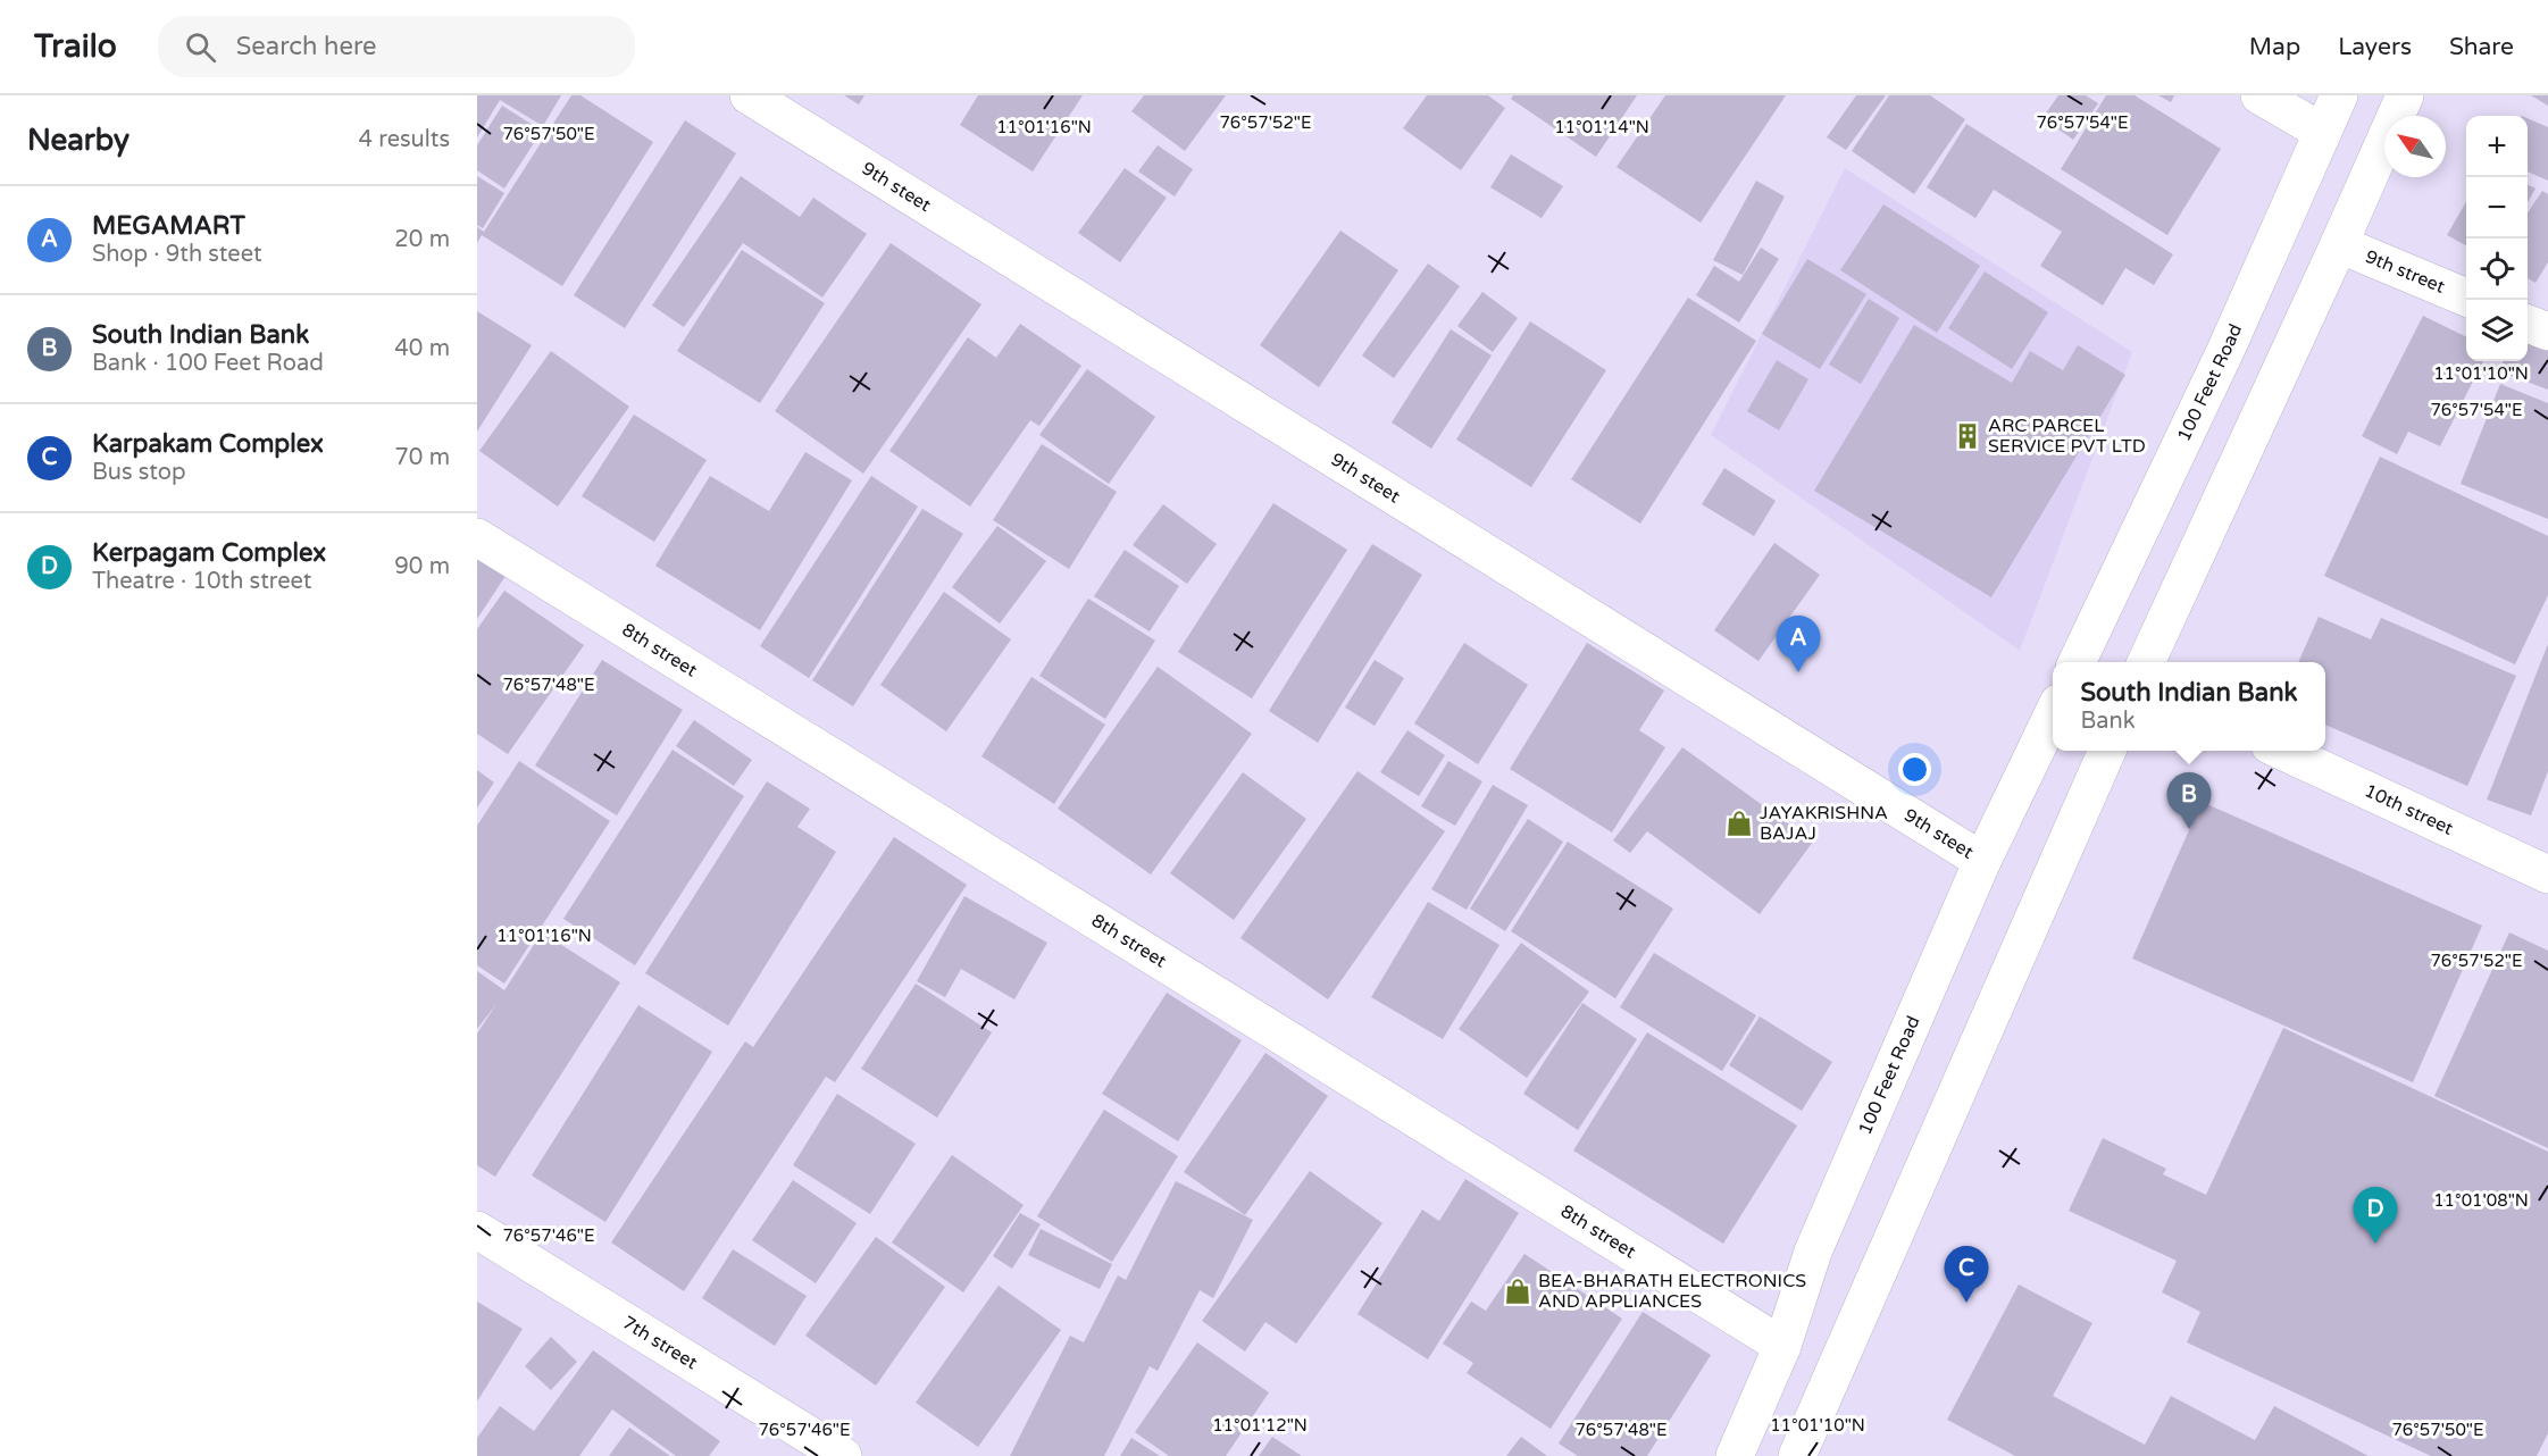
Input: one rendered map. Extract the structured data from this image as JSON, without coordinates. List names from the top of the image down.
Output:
{
  "streets": {
    "street": [
      "9th steet",
      "9th street",
      "100 Feet Road",
      "8th street",
      "10th street",
      "7th street"
    ]
  },
  "crossings": [
    ["9th steet", "100 Feet Road"],
    ["100 Feet Road", "8th street"]
  ],
  "places": {
    "building": ["ARC PARCEL SERVICE PVT LTD"],
    "shop": ["JAYAKRISHNA BAJAJ", "BEA-BHARATH ELECTRONICS AND APPLIANCES"]
  },
  "north": "top left",
  "page": {
    "header": "Trailo",
    "search": "Search here",
    "nav": ["Map", "Layers", "Share"],
    "heading": ["Nearby", "4 results"],
    "map_buttons": ["+", "−"],
    "list": [
      {
        "mark": "A",
        "name": "MEGAMART",
        "note": "Shop · 9th steet",
        "value": "20 m"
      },
      {
        "mark": "B",
        "name": "South Indian Bank",
        "note": "Bank · 100 Feet Road",
        "value": "40 m"
      },
      {
        "mark": "C",
        "name": "Karpakam Complex",
        "note": "Bus stop",
        "value": "70 m"
      },
      {
        "mark": "D",
        "name": "Kerpagam Complex",
        "note": "Theatre · 10th street",
        "value": "90 m"
      }
    ],
    "pins": [
      "A",
      "B",
      "D",
      "C"
    ],
    "popup": ["South Indian Bank", "Bank"]
  },
  "coordinates": [
    "76°57'52\"E",
    "76°57'54\"E",
    "11°01'16\"N",
    "11°01'14\"N",
    "76°57'50\"E",
    "11°01'10\"N",
    "76°57'48\"E",
    "11°01'08\"N",
    "76°57'46\"E",
    "11°01'12\"N"
  ]
}
